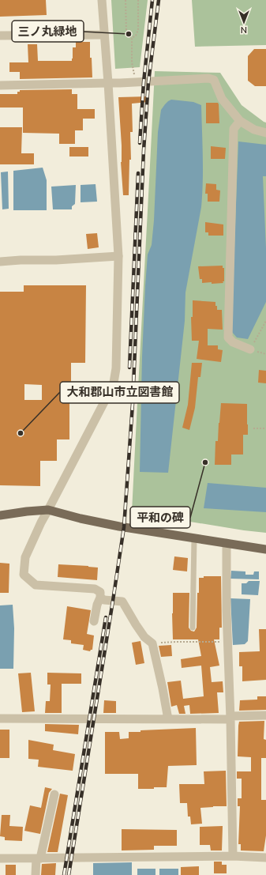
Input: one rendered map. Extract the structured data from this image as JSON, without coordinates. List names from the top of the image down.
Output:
{
  "places": ["三ノ丸緑地", "大和郡山市立図書館", "平和の碑"],
  "north": "bottom"
}
